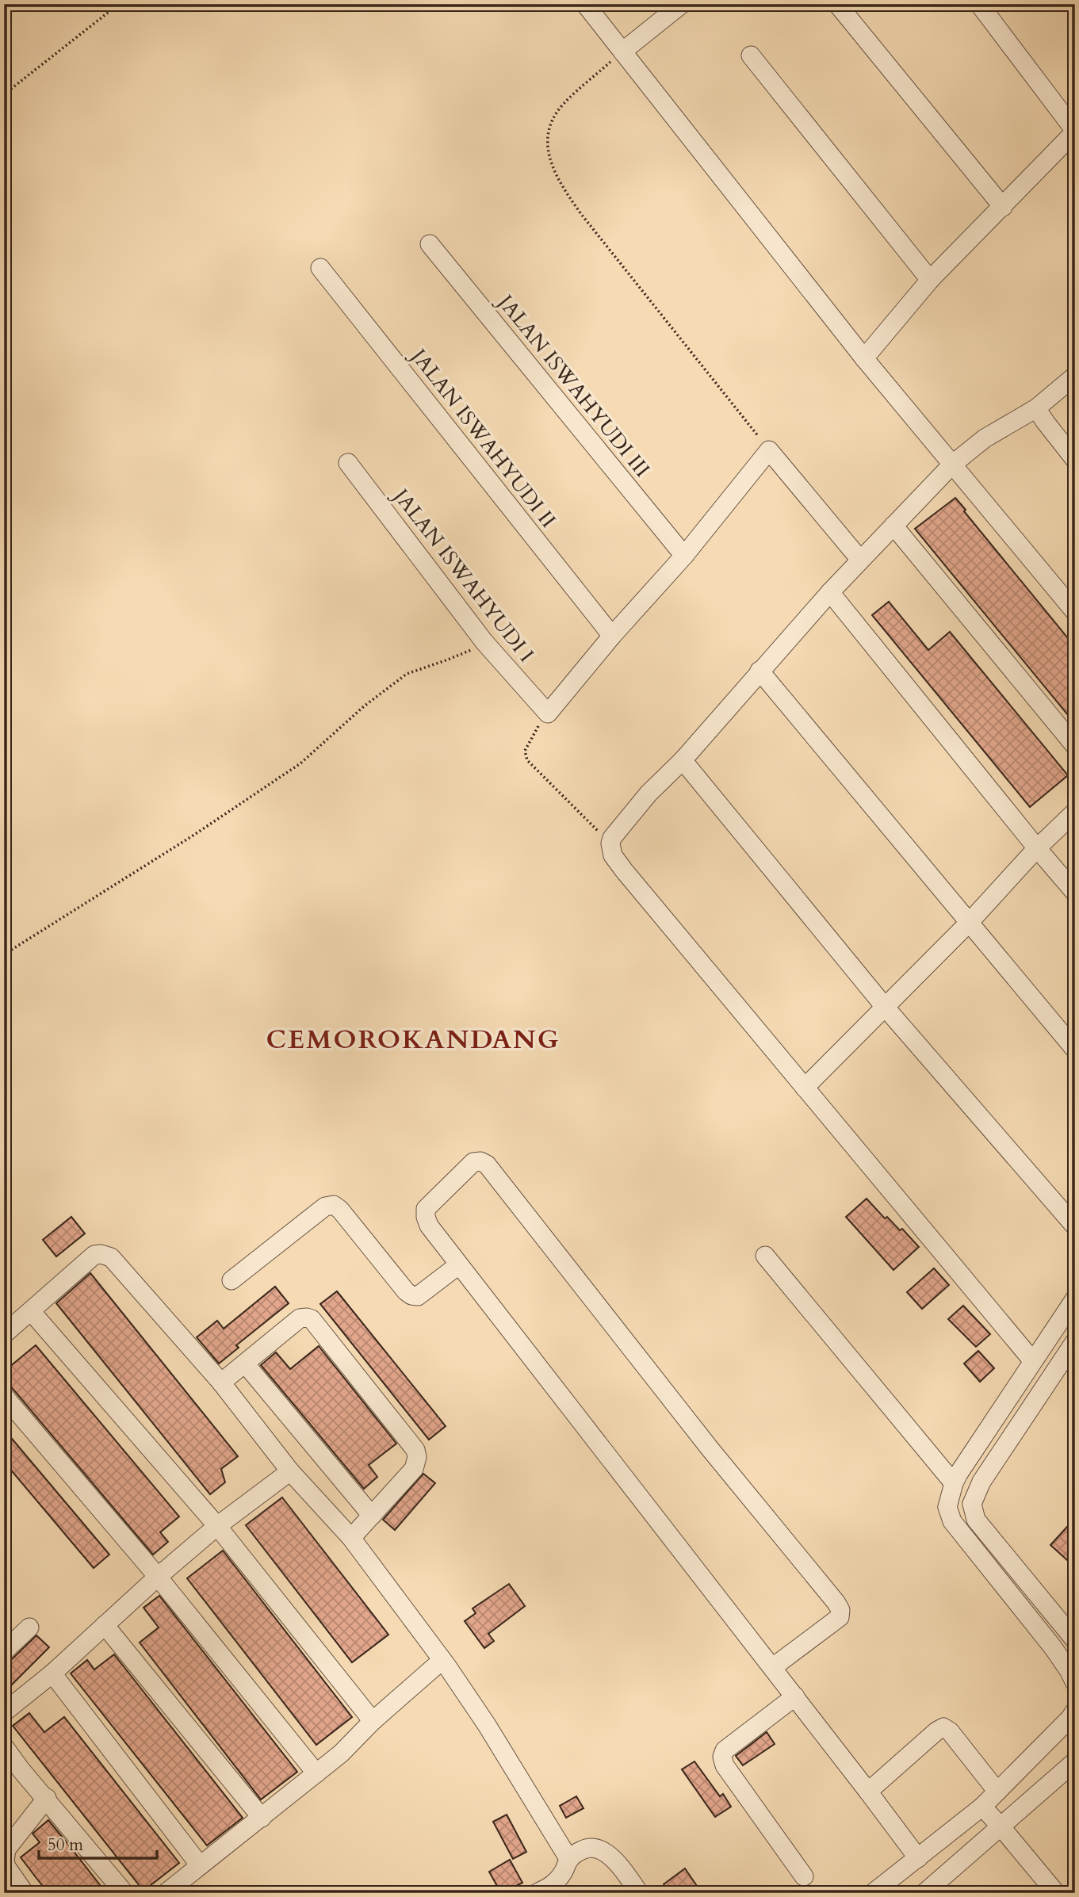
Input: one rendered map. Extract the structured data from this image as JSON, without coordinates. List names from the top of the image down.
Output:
{
  "streets": {
    "street": ["JALAN ISWAHYUDI III", "JALAN ISWAHYUDI II", "JALAN ISWAHYUDI I"]
  },
  "districts": ["CEMOROKANDANG"],
  "scale_bar": "50 m"
}
